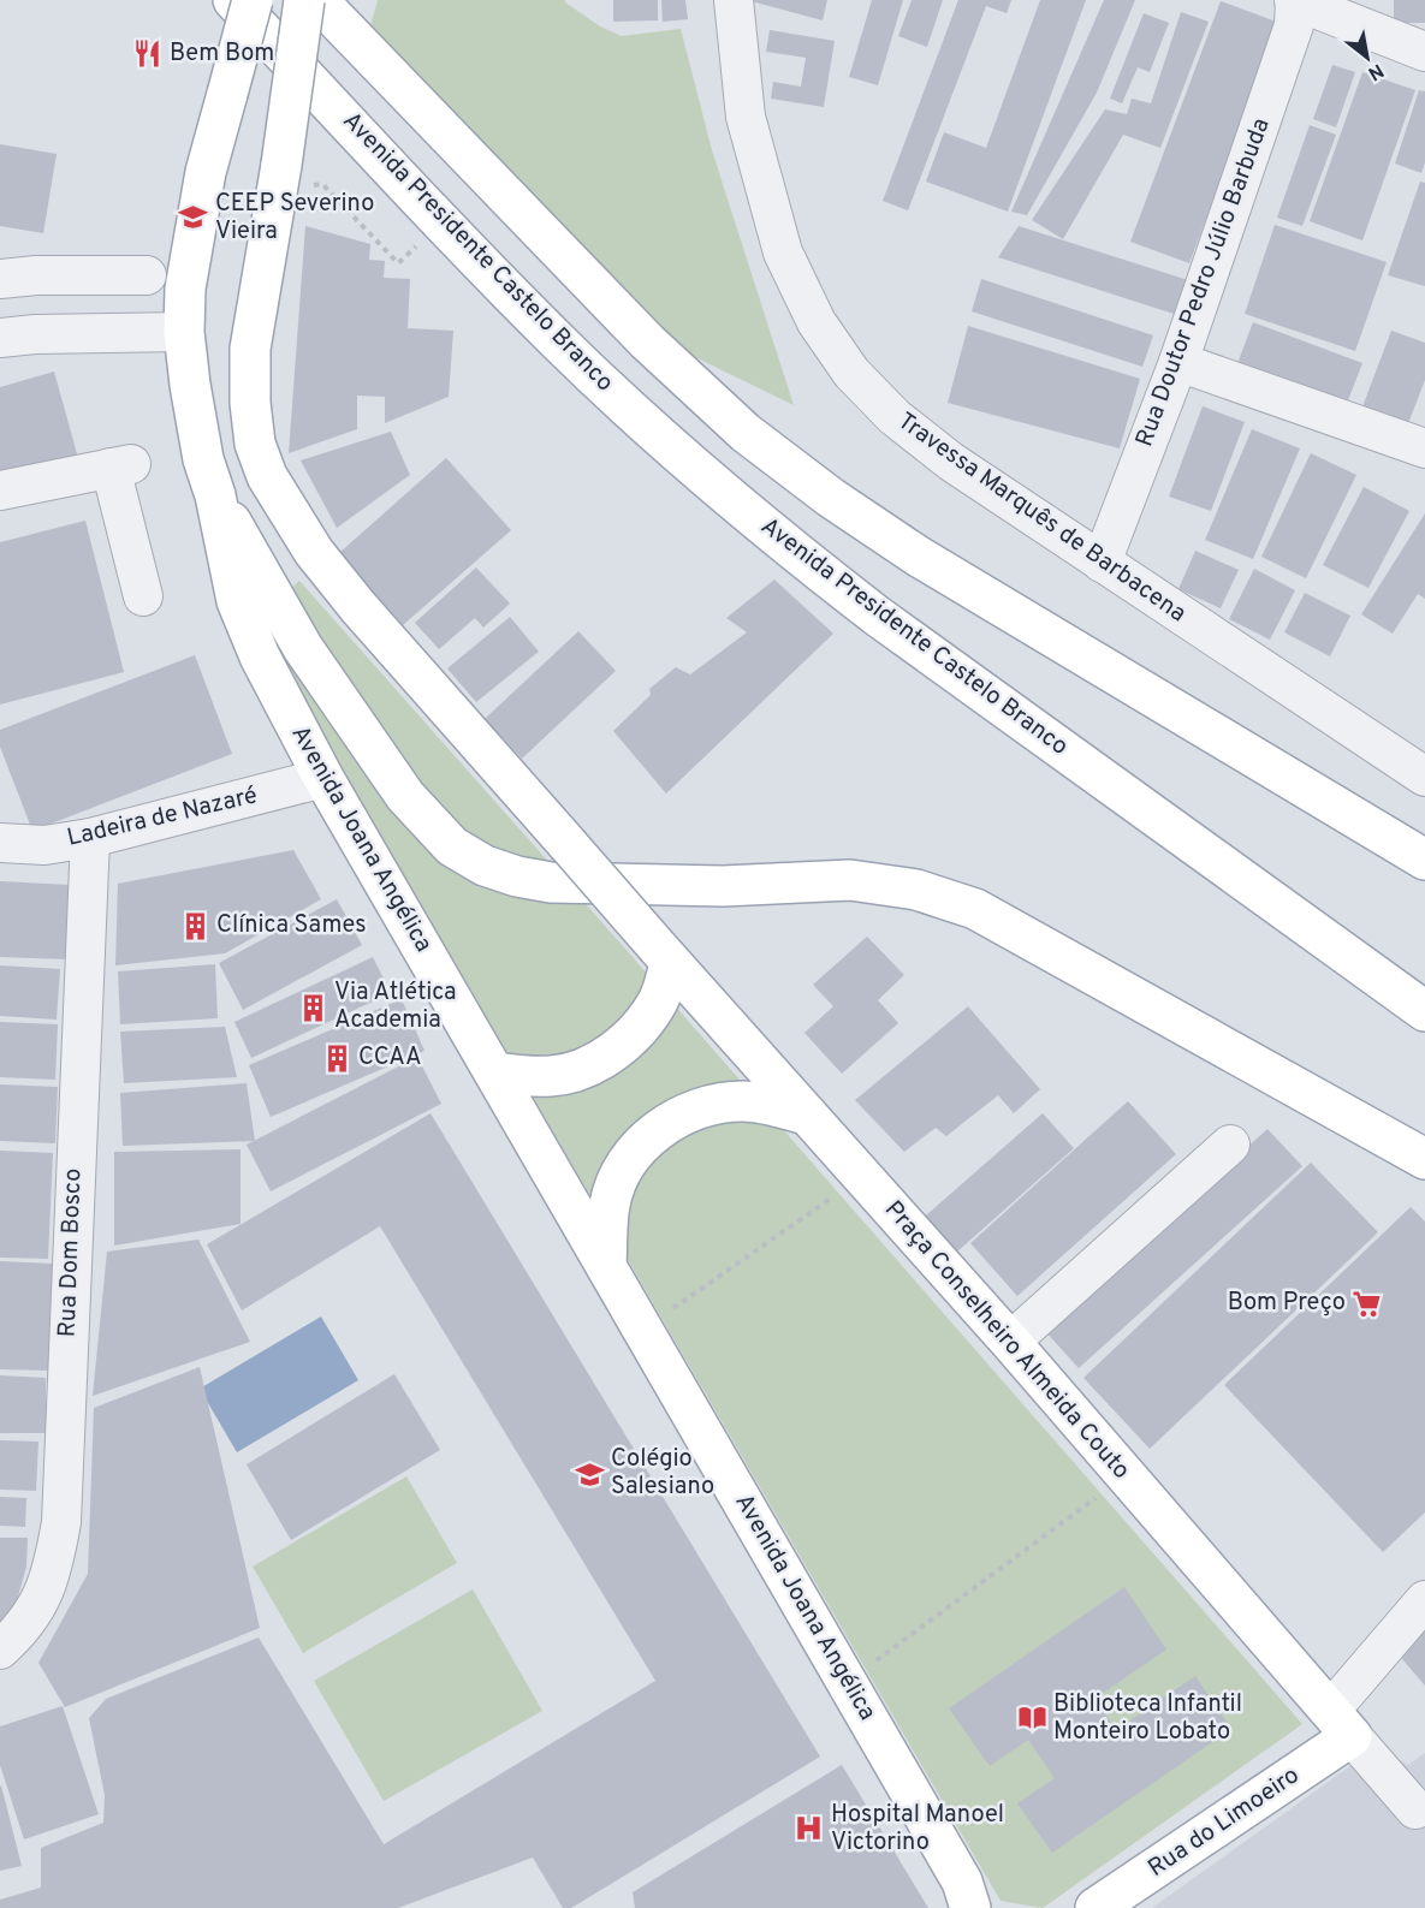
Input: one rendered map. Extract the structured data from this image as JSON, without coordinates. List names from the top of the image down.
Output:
{
  "streets": {
    "main road": [
      "Avenida Presidente Castelo Branco",
      "Avenida Joana Angélica",
      "Praça Conselheiro Almeida Couto",
      "Rua do Limoeiro"
    ],
    "street": [
      "Rua Doutor Pedro Júlio Barbuda",
      "Travessa Marquês de Barbacena",
      "Ladeira de Nazaré",
      "Rua Dom Bosco"
    ]
  },
  "crossings": [
    ["Rua Doutor Pedro Júlio Barbuda", "Travessa Marquês de Barbacena"],
    ["Ladeira de Nazaré", "Avenida Joana Angélica"],
    ["Ladeira de Nazaré", "Rua Dom Bosco"],
    ["Praça Conselheiro Almeida Couto", "Rua do Limoeiro"]
  ],
  "places": {
    "restaurant": ["Bem Bom"],
    "school or university": ["CEEP Severino Vieira", "Colégio Salesiano"],
    "building": ["Clínica Sames", "Via Atlética Academia", "CCAA"],
    "supermarket": ["Bom Preço"],
    "library": ["Biblioteca Infantil Monteiro Lobato"],
    "hospital": ["Hospital Manoel Victorino"]
  },
  "north": "bottom right"
}
